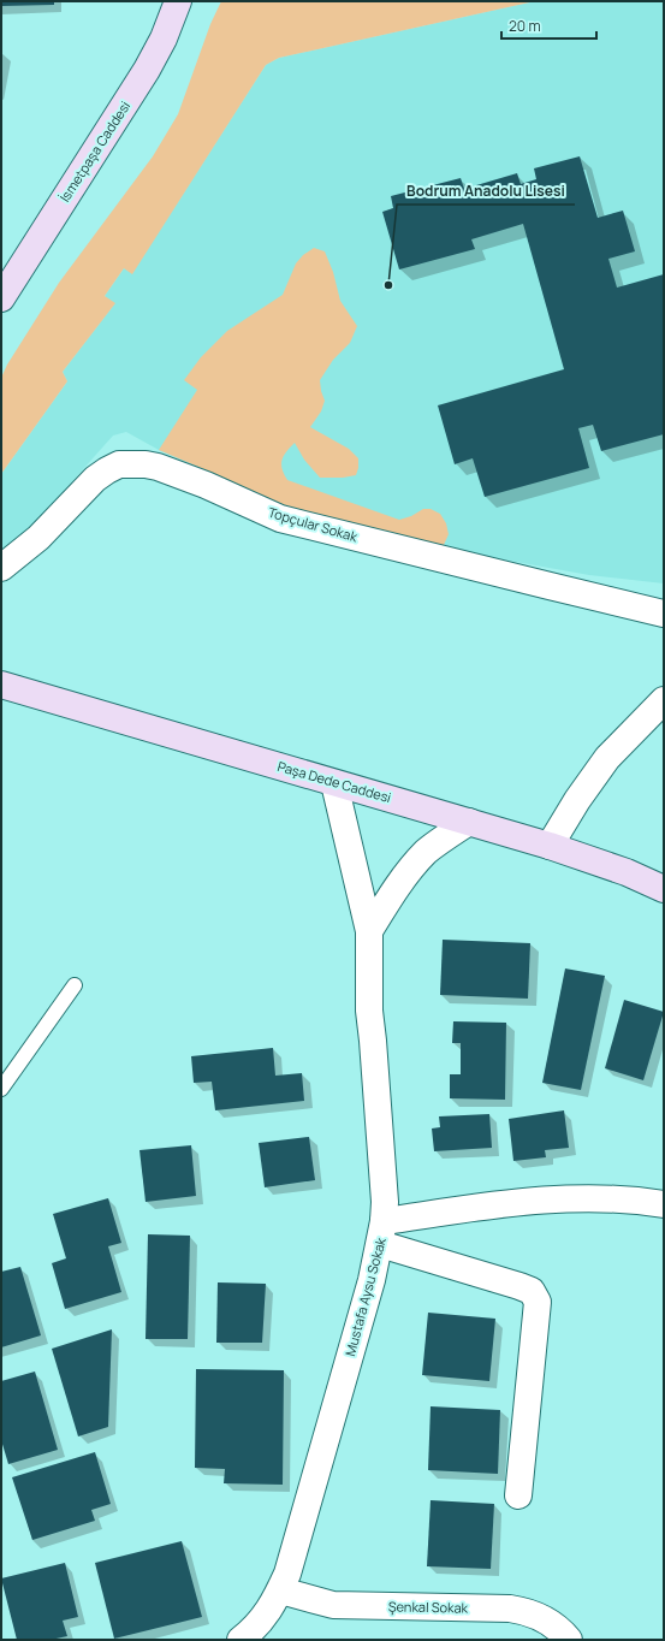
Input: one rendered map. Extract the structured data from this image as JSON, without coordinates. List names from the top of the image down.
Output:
{
  "streets": {
    "street": [
      "İsmetpaşa Caddesi",
      "Topçular Sokak",
      "Paşa Dede Caddesi",
      "Mustafa Aysu Sokak",
      "Şenkal Sokak"
    ]
  },
  "crossings": [
    ["Paşa Dede Caddesi", "Mustafa Aysu Sokak"],
    ["Mustafa Aysu Sokak", "Şenkal Sokak"]
  ],
  "places": ["Bodrum Anadolu Lisesi"],
  "scale_bar": "20 m"
}
